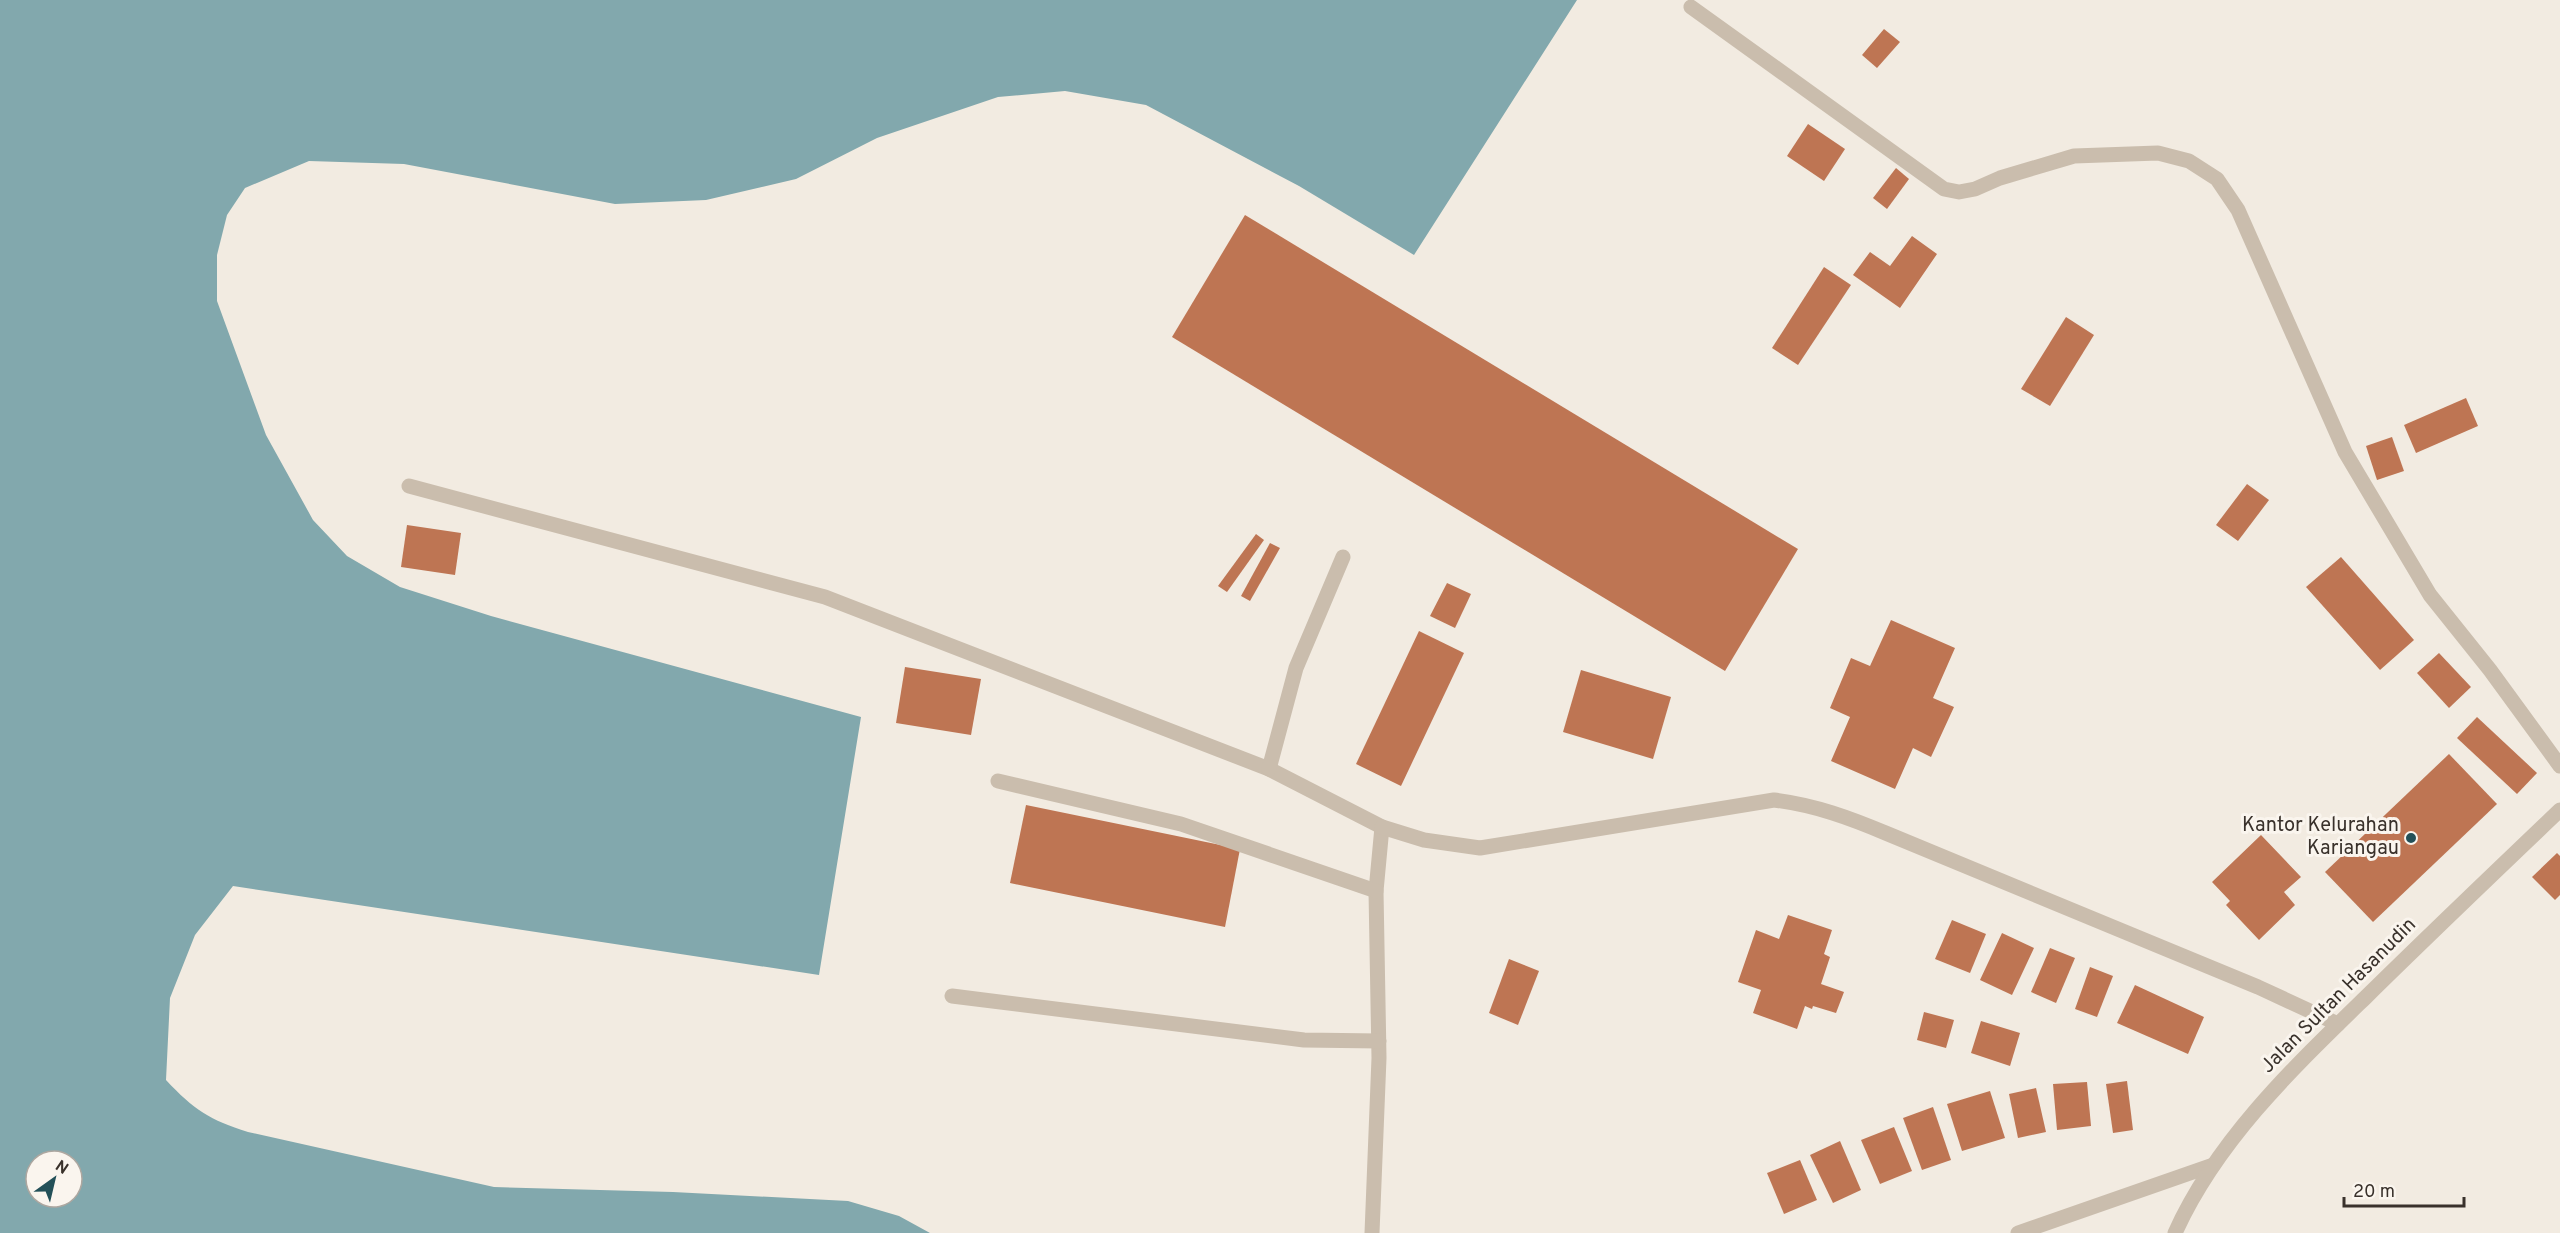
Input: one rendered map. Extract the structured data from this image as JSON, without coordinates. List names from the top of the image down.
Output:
{
  "streets": {
    "street": ["Jalan Sultan Hasanudin"]
  },
  "places": ["Kantor Kelurahan Kariangau"],
  "scale_bar": "20 m",
  "north": "top right"
}
